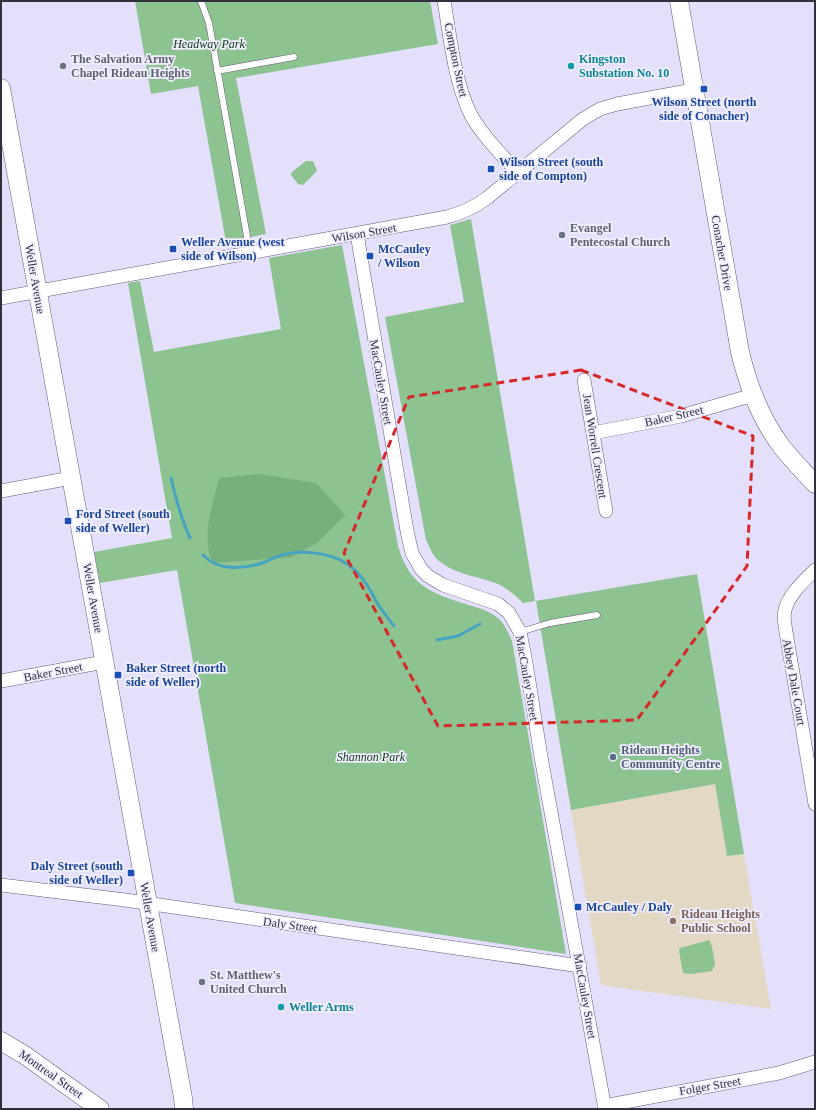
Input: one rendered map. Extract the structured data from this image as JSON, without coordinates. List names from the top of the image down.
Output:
{
  "streets": {
    "street": [
      "Compton Street",
      "Wilson Street",
      "Conacher Drive",
      "Weller Avenue",
      "MacCauley Street",
      "Baker Street",
      "Jean Worrell Crescent",
      "Abbey Dale Court",
      "Daly Street",
      "Montreal Street",
      "Folger Street"
    ]
  },
  "crossings": [
    ["Compton Street", "Wilson Street"],
    ["Wilson Street", "Conacher Drive"],
    ["Wilson Street", "Weller Avenue"],
    ["Wilson Street", "MacCauley Street"],
    ["Conacher Drive", "Baker Street"],
    ["Weller Avenue", "Baker Street"],
    ["Weller Avenue", "Daly Street"],
    ["MacCauley Street", "Daly Street"],
    ["MacCauley Street", "Folger Street"],
    ["Baker Street", "Jean Worrell Crescent"]
  ],
  "parks": ["Headway Park", "Shannon Park"],
  "places": {
    "other": [
      "The Salvation Army Chapel Rideau Heights",
      "Kingston Substation No. 10",
      "Evangel Pentecostal Church",
      "Rideau Heights Community Centre",
      "Rideau Heights Public School",
      "St. Matthew's United Church",
      "Weller Arms"
    ],
    "transit": [
      "Wilson Street (north side of Conacher)",
      "Wilson Street (south side of Compton)",
      "Weller Avenue (west side of Wilson)",
      "McCauley / Wilson",
      "Ford Street (south side of Weller)",
      "Baker Street (north side of Weller)",
      "Daly Street (south side of Weller)",
      "McCauley / Daly"
    ]
  }
}
